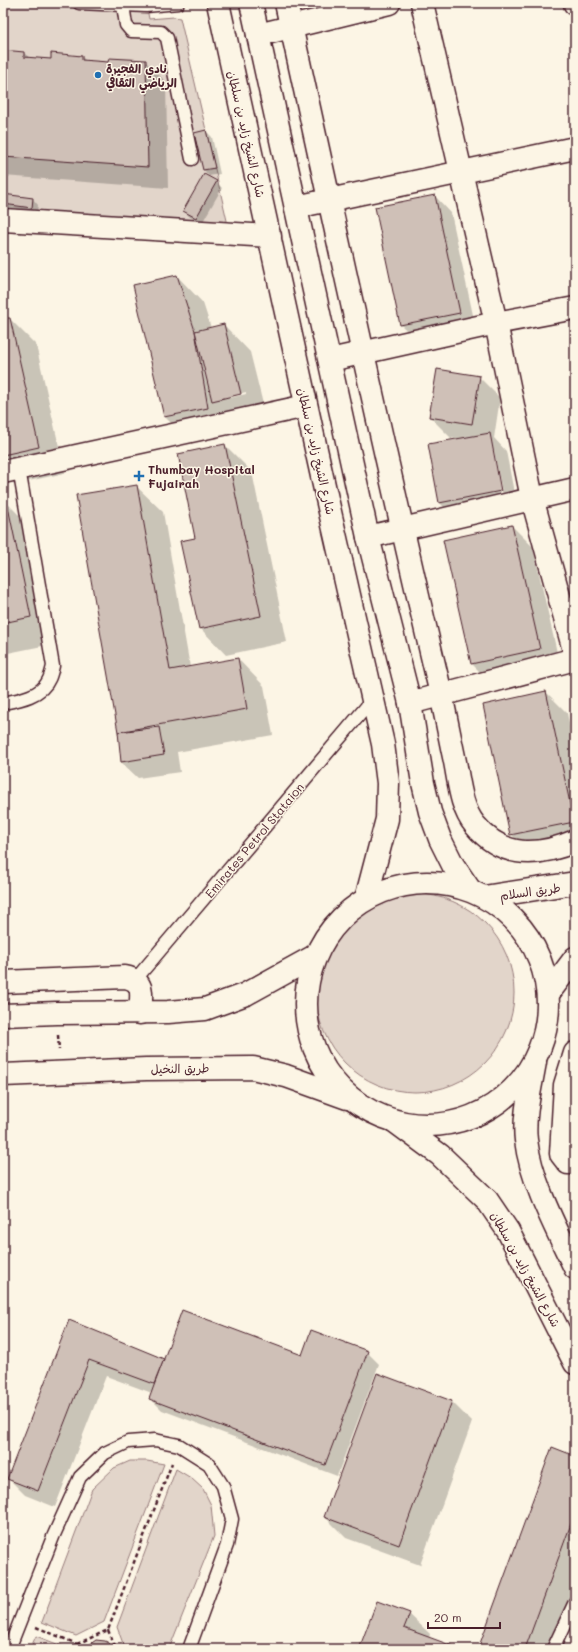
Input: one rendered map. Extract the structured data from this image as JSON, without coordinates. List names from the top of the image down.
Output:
{
  "streets": {
    "main road": ["شارع الشيخ زايد بن سلطان", "طريق السلام", "طريق النخيل"],
    "lane": ["Emirates Petrol Stataion"]
  },
  "crossings": [
    ["شارع الشيخ زايد بن سلطان", "Emirates Petrol Stataion"]
  ],
  "places": {
    "other": ["نادي الفجيرة الرياضي الثقافي"],
    "health": ["Thumbay Hospital Fujairah"]
  },
  "scale_bar": "20 m"
}
